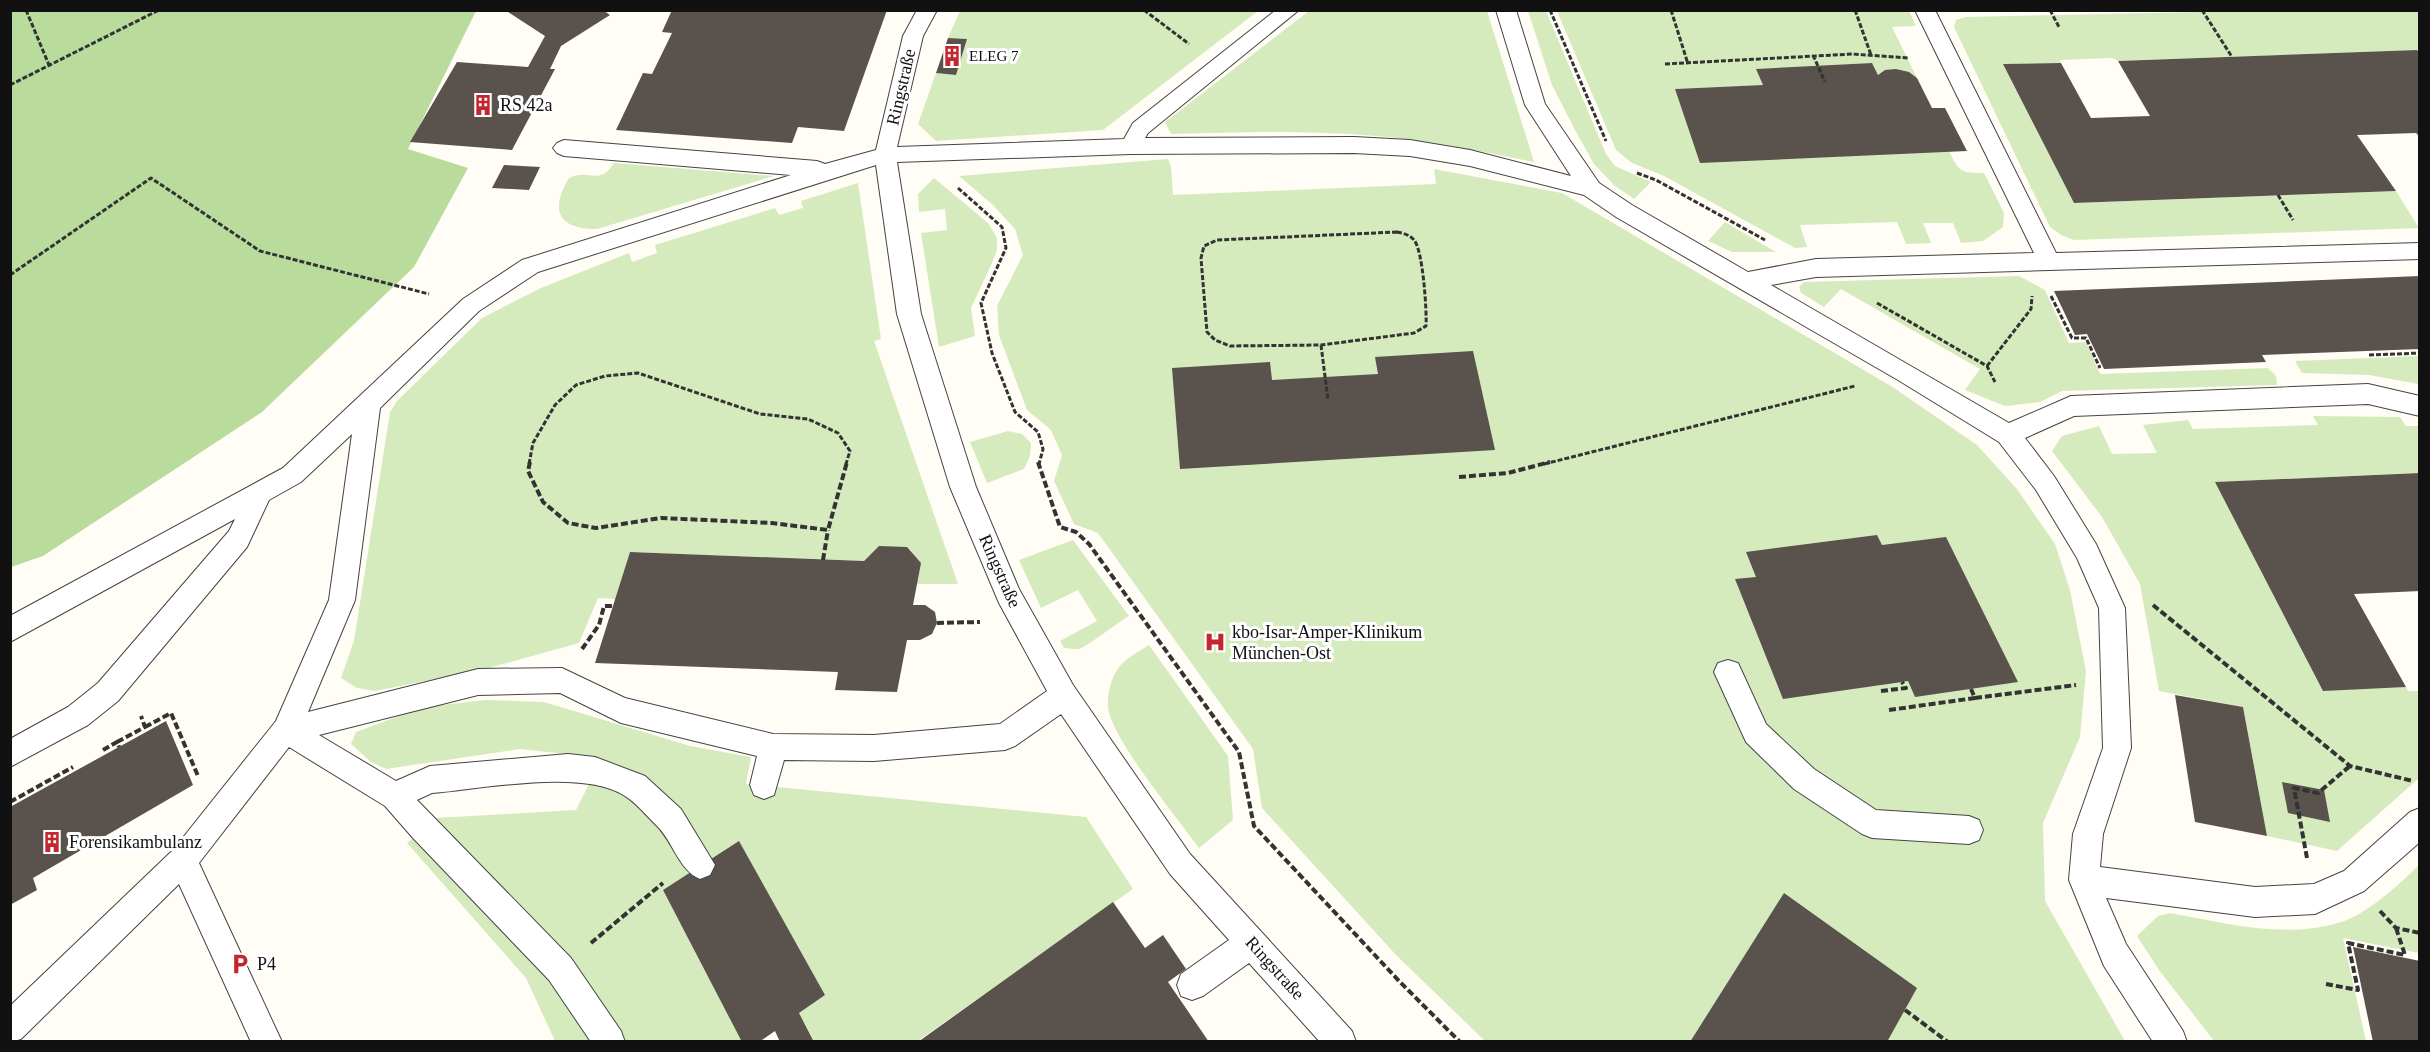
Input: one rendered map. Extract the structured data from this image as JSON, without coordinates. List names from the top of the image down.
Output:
{
  "streets": {
    "lane": ["Ringstraße"]
  },
  "places": {
    "building": ["ELEG 7", "RS 42a", "Forensikambulanz"],
    "hospital": ["kbo-Isar-Amper-Klinikum München-Ost"],
    "parking": ["P4"]
  }
}
